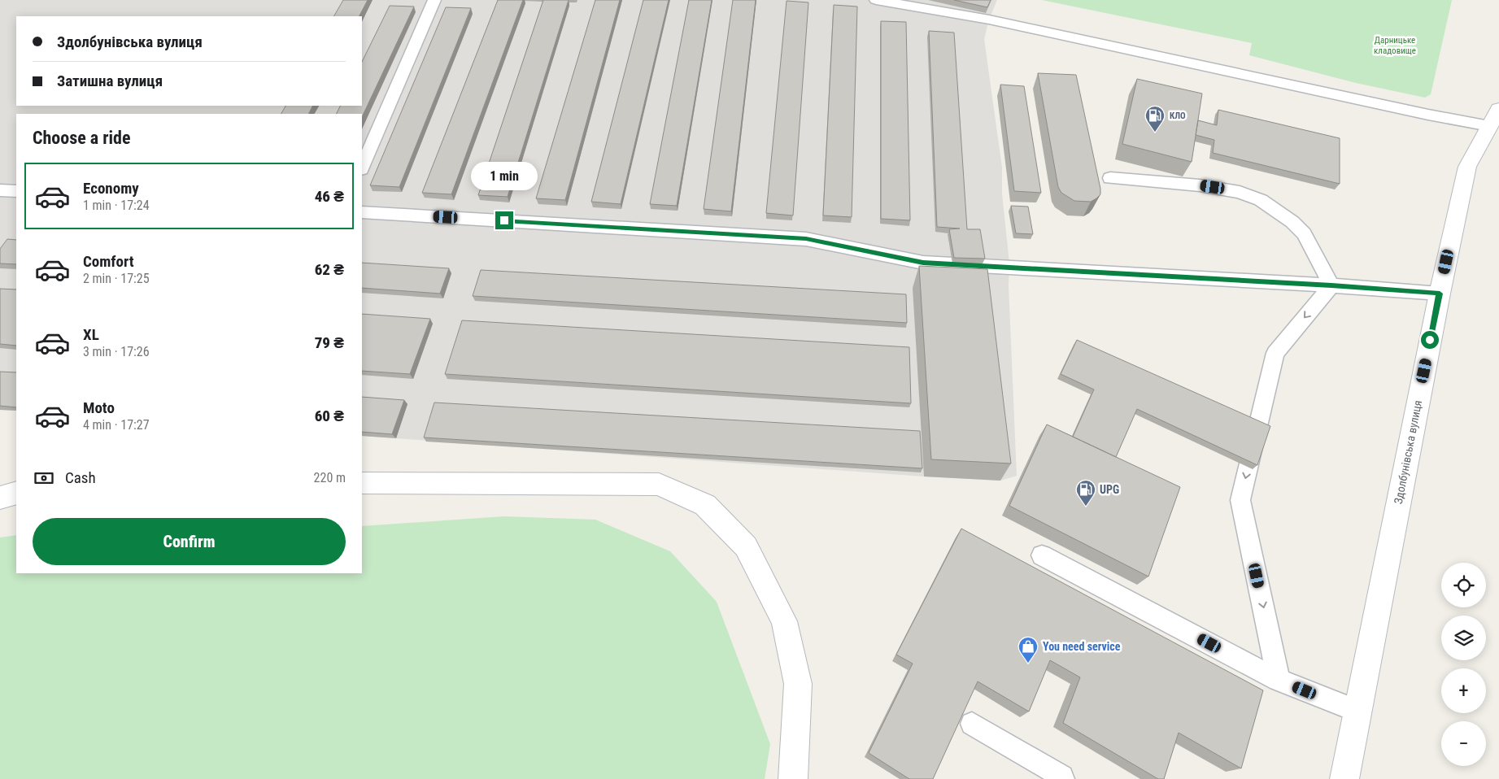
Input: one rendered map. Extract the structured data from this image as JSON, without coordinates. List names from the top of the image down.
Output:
{
  "streets": {
    "street": ["Здолбунівська вулиця"]
  },
  "parks": ["Дарницьке кладовище"],
  "places": {
    "fuel station": ["КЛО", "UPG"],
    "shop": ["You need service"]
  },
  "page": {
    "banner": ["Здолбунівська вулиця", "Затишна вулиця"],
    "heading": "Choose a ride",
    "bubble": "1 min",
    "list": [
      {
        "name": "Economy",
        "note": "1 min · 17:24",
        "value": "46 ₴"
      },
      {
        "name": "Comfort",
        "note": "2 min · 17:25",
        "value": "62 ₴"
      },
      {
        "name": "XL",
        "note": "3 min · 17:26",
        "value": "79 ₴"
      },
      {
        "name": "Moto",
        "note": "4 min · 17:27",
        "value": "60 ₴"
      }
    ],
    "pay": ["Cash", "220 m"],
    "buttons": "Confirm",
    "map_buttons": ["+", "−"]
  }
}
